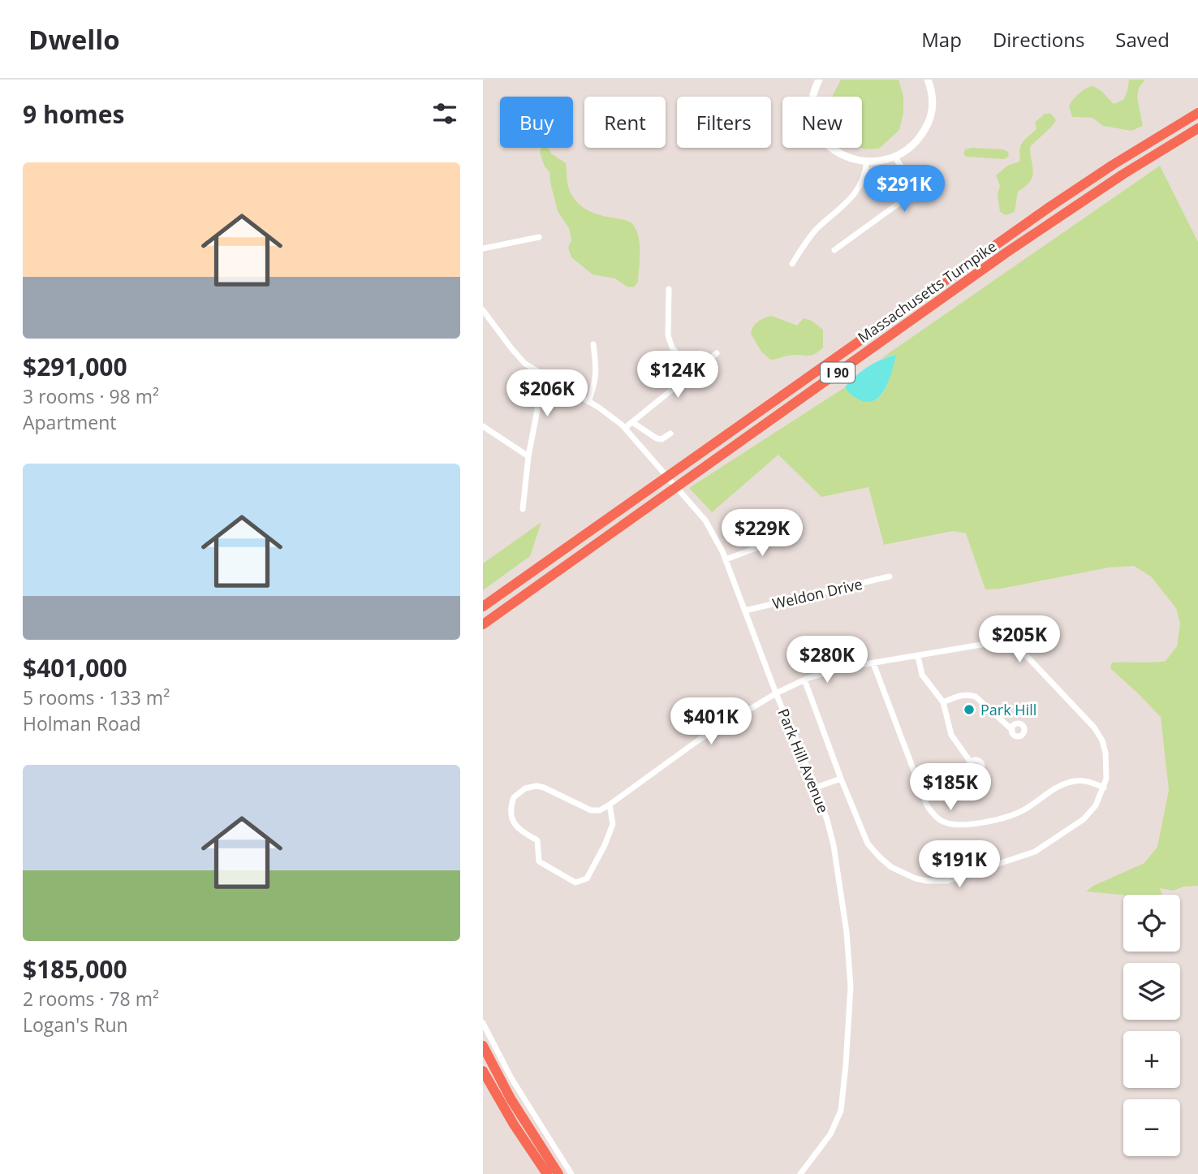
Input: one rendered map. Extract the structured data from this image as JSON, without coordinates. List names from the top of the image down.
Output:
{
  "streets": {
    "highway": ["Massachusetts Turnpike", "I 90"],
    "street": ["Weldon Drive", "Park Hill Avenue"]
  },
  "crossings": [
    ["Weldon Drive", "Park Hill Avenue"]
  ],
  "places": ["Park Hill"],
  "page": {
    "header": "Dwello",
    "nav": ["Map", "Directions", "Saved"],
    "heading": "9 homes",
    "chip": [
      "Buy",
      "Rent",
      "Filters",
      "New"
    ],
    "list": [
      {
        "name": "$291,000",
        "note": "3 rooms · 98 m² · Apartment"
      },
      {
        "name": "$401,000",
        "note": "5 rooms · 133 m² · Holman Road"
      },
      {
        "name": "$185,000",
        "note": "2 rooms · 78 m² · Logan's Run"
      }
    ],
    "price": [
      "$291K",
      "$124K",
      "$206K",
      "$229K",
      "$205K",
      "$280K",
      "$401K",
      "$185K",
      "$191K"
    ],
    "map_buttons": ["+", "−"]
  }
}
